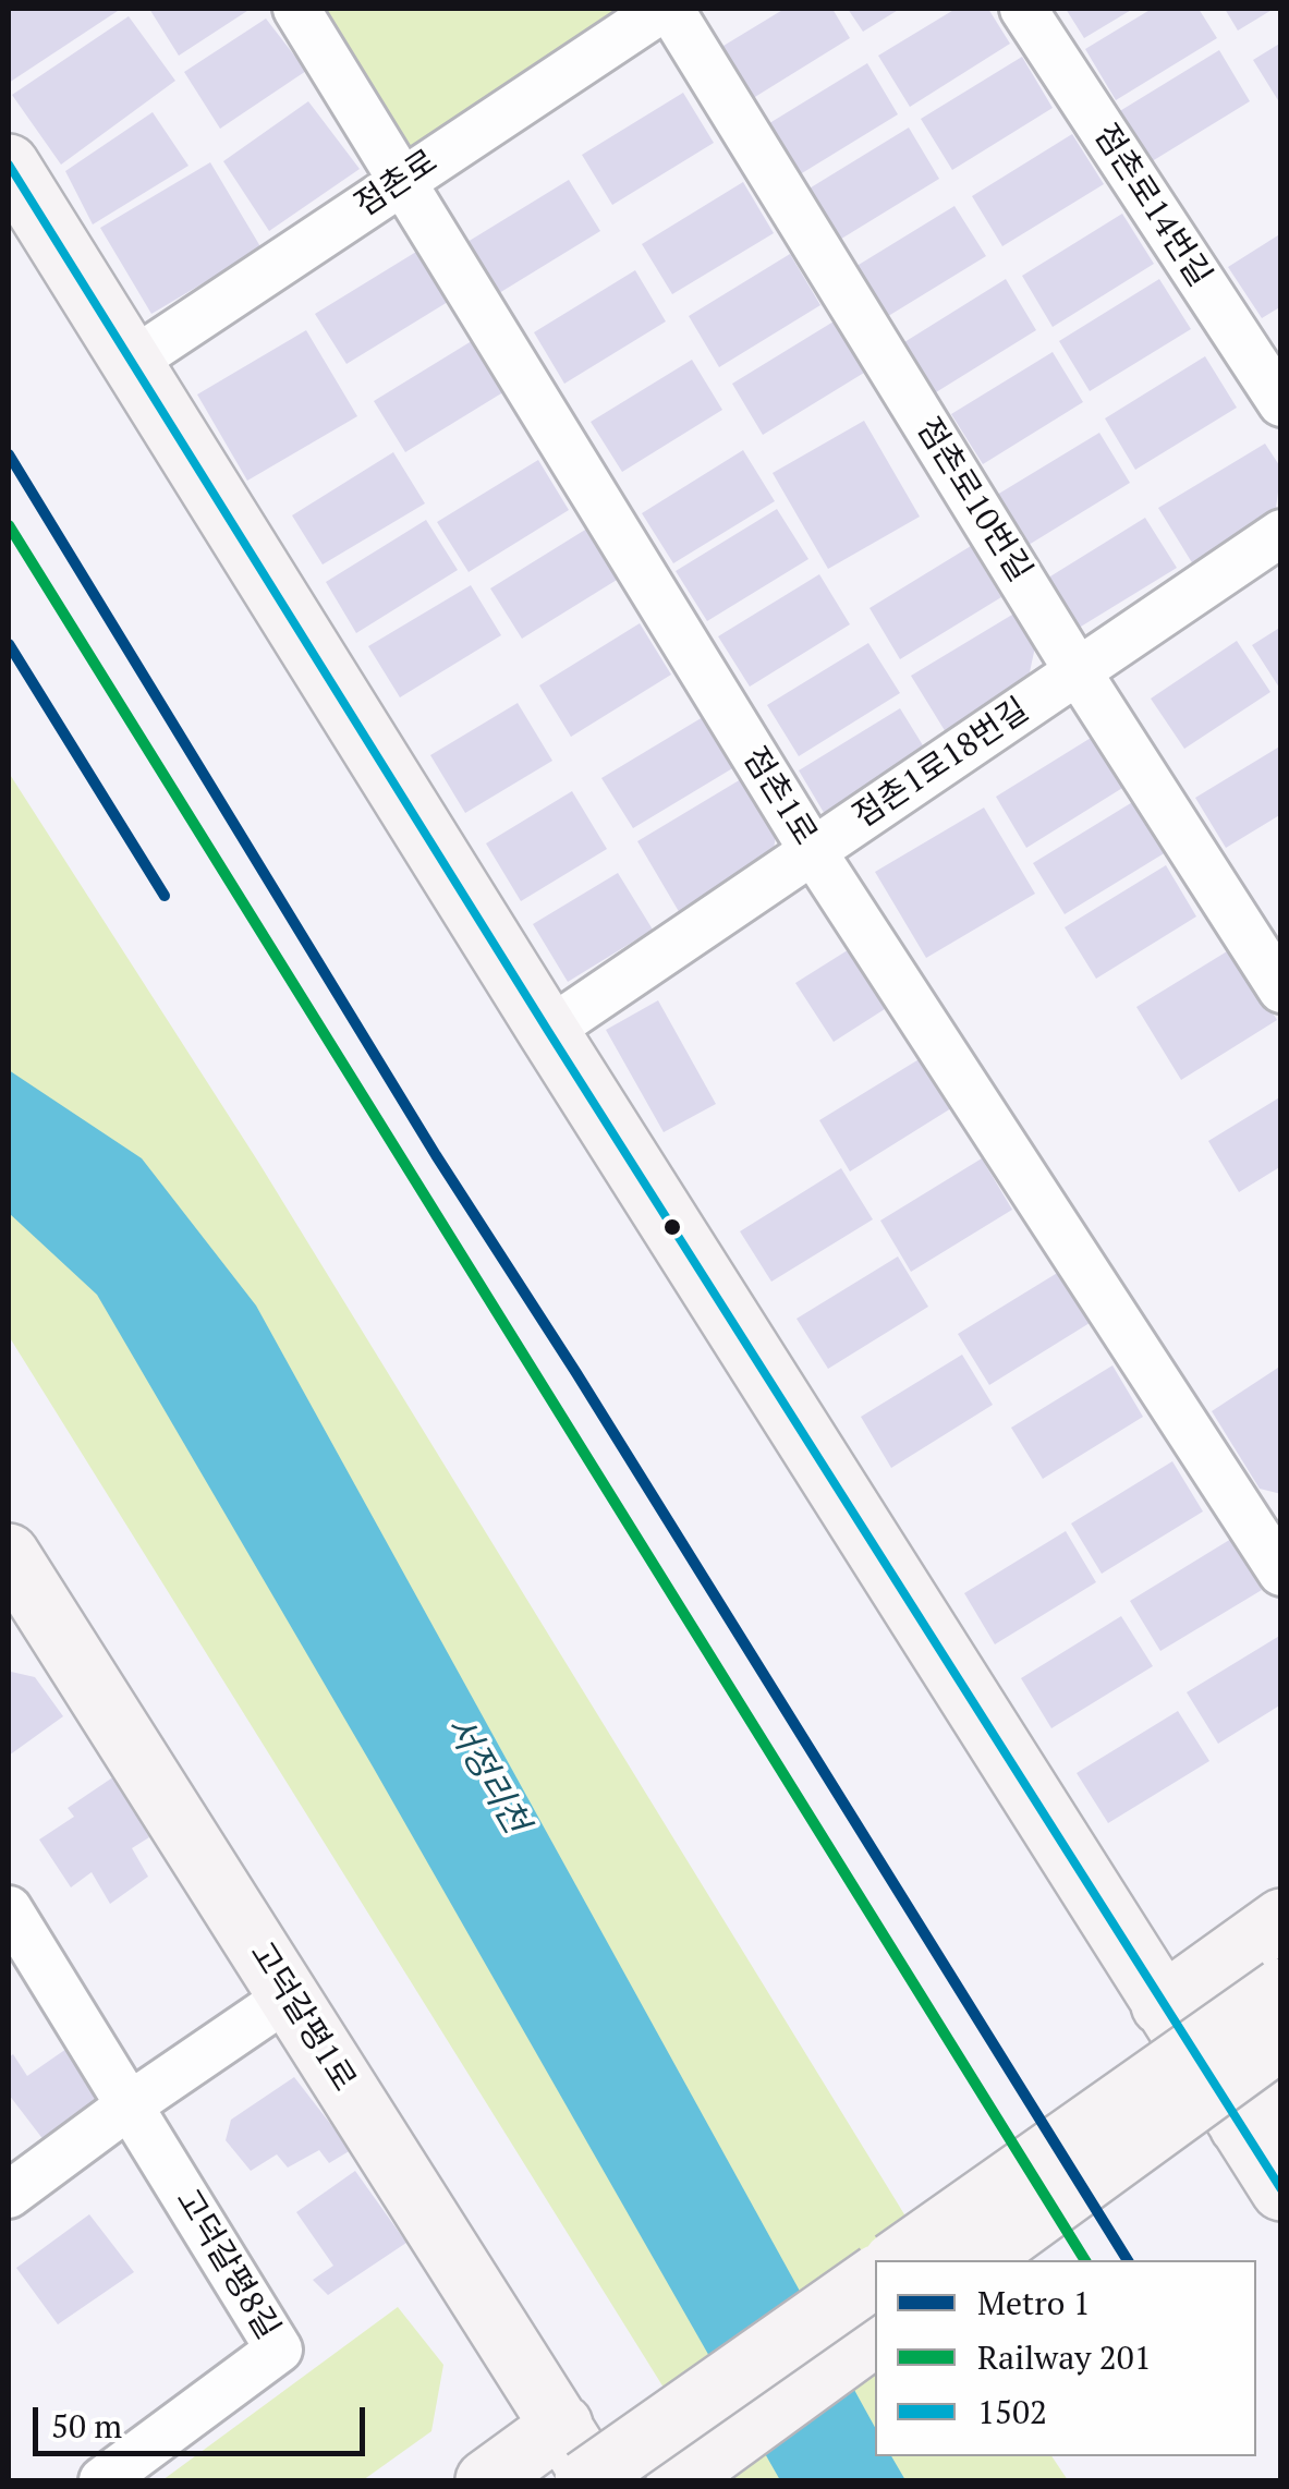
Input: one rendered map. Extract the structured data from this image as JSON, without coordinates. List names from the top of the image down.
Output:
{
  "streets": {
    "street": [
      "점촌로",
      "점촌로14번길",
      "점촌로10번길",
      "점촌1로18번길",
      "점촌1로",
      "고덕갈평1로",
      "고덕갈평8길"
    ]
  },
  "crossings": [
    ["점촌로", "점촌로10번길"],
    ["점촌로", "점촌1로"],
    ["점촌로10번길", "점촌1로18번길"],
    ["점촌1로18번길", "점촌1로"]
  ],
  "water": ["서정리천"],
  "lines": ["transit line 1502", "metro line 1", "rail line 201"],
  "legend": ["Metro 1", "Railway 201", "1502"],
  "scale_bar": "50 m"
}
